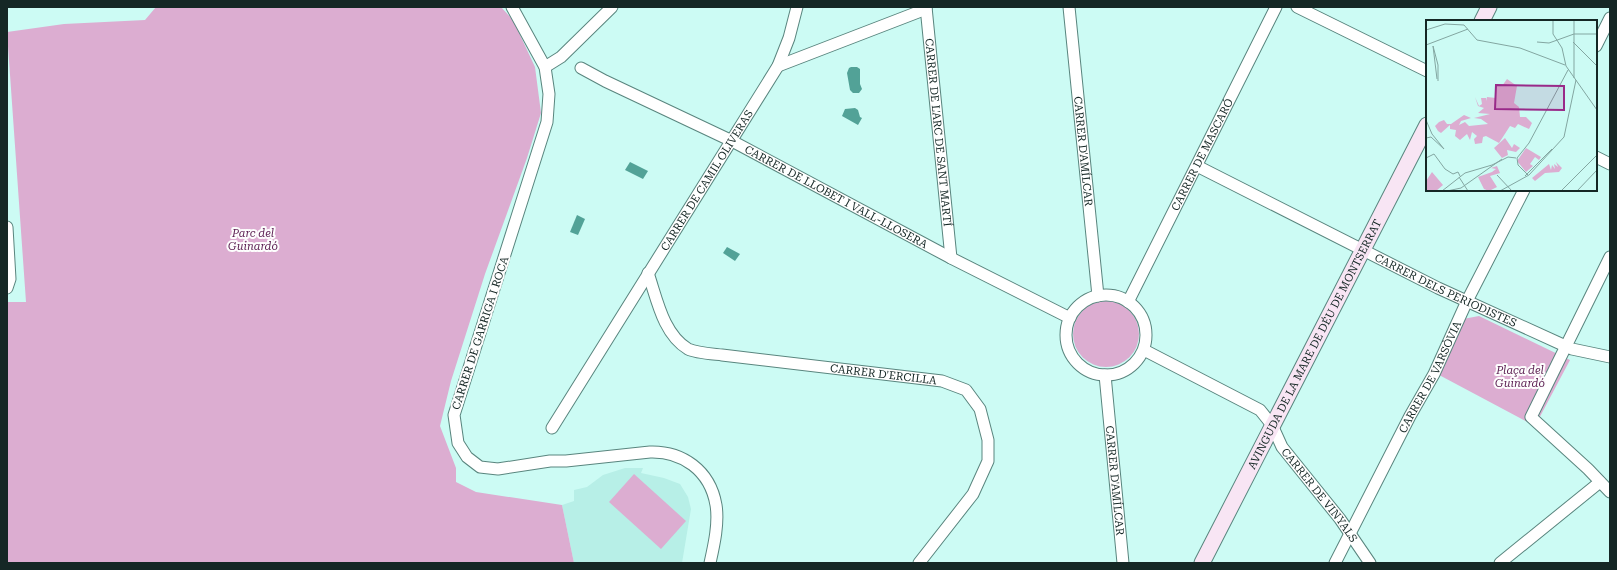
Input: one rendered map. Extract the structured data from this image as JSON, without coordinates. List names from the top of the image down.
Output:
{
  "streets": {
    "street": [
      "CARRER DE L'ARC DE SANT MARTÍ",
      "CARRER D'AMÍLCAR",
      "CARRER DE MASCARÓ",
      "CARRER DE CAMIL OLIVERAS",
      "CARRER DE LLOBET I VALL-LLOSERA",
      "CARRER DELS PERIODISTES",
      "CARRER DE GARRIGA I ROCA",
      "AVINGUDA DE LA MARE DE DÉU DE MONTSERRAT",
      "CARRER D'ERCILLA",
      "CARRER DE VARSÒVIA",
      "CARRER DE VINYALS"
    ]
  },
  "crossings": [
    ["CARRER DE L'ARC DE SANT MARTÍ", "CARRER DE LLOBET I VALL-LLOSERA"],
    ["CARRER D'AMÍLCAR", "CARRER DE MASCARÓ"],
    ["CARRER D'AMÍLCAR", "CARRER DE LLOBET I VALL-LLOSERA"],
    ["CARRER DE MASCARÓ", "CARRER DE LLOBET I VALL-LLOSERA"],
    ["CARRER DE MASCARÓ", "CARRER DELS PERIODISTES"],
    ["CARRER DE CAMIL OLIVERAS", "CARRER DE LLOBET I VALL-LLOSERA"],
    ["CARRER DE CAMIL OLIVERAS", "CARRER D'ERCILLA"],
    ["CARRER DELS PERIODISTES", "AVINGUDA DE LA MARE DE DÉU DE MONTSERRAT"],
    ["CARRER DELS PERIODISTES", "CARRER DE VARSÒVIA"],
    ["AVINGUDA DE LA MARE DE DÉU DE MONTSERRAT", "CARRER DE VINYALS"],
    ["CARRER DE VARSÒVIA", "CARRER DE VINYALS"]
  ],
  "parks": ["Parc del Guinardó", "Plaça del Guinardó"]
}
